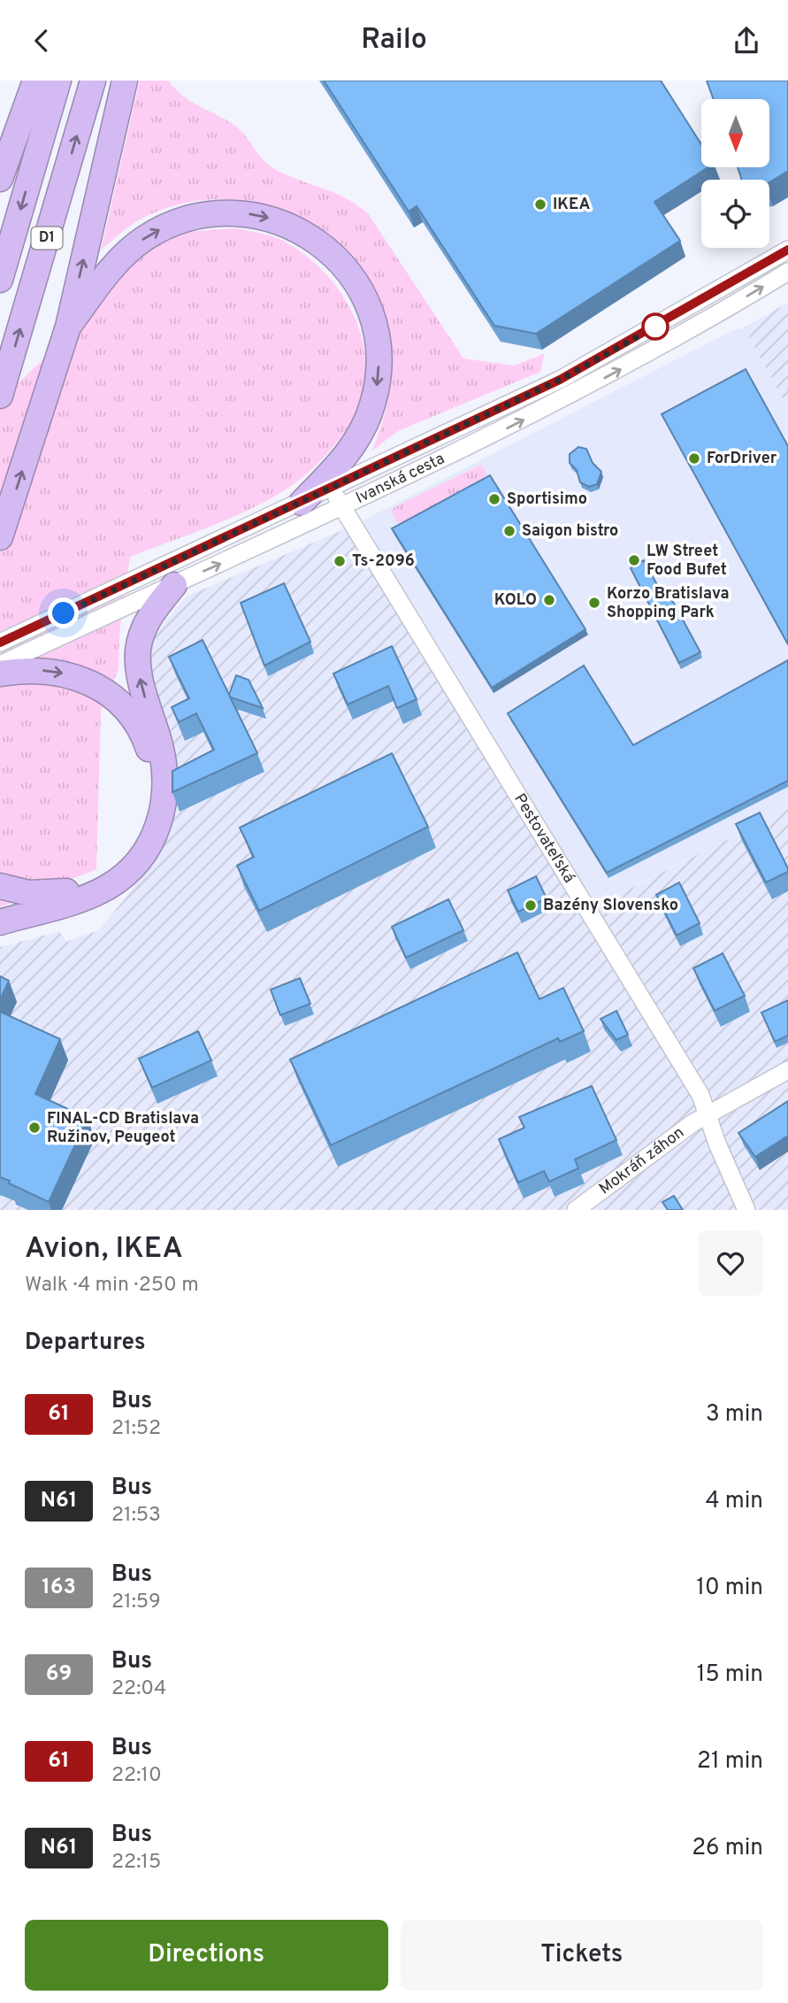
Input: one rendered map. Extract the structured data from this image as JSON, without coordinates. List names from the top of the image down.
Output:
{
  "streets": {
    "highway": ["D1"],
    "street": ["Ivanská cesta", "Pestovateľská", "Mokráň záhon"]
  },
  "crossings": [
    ["Ivanská cesta", "Pestovateľská"],
    ["Pestovateľská", "Mokráň záhon"]
  ],
  "places": [
    "IKEA",
    "ForDriver",
    "Sportisimo",
    "Saigon bistro",
    "LW Street Food Bufet",
    "Ts-2096",
    "KOLO",
    "Korzo Bratislava Shopping Park",
    "Bazény Slovensko",
    "FINAL-CD Bratislava Ružinov, Peugeot"
  ],
  "lines": ["bus line 61"],
  "north": "bottom",
  "page": {
    "header": "Railo",
    "heading": [
      ["Avion, IKEA", "Walk · 4 min · 250 m"],
      "Departures"
    ],
    "list": [
      {
        "mark": "61",
        "name": "Bus",
        "note": "21:52",
        "value": "3 min"
      },
      {
        "mark": "N61",
        "name": "Bus",
        "note": "21:53",
        "value": "4 min"
      },
      {
        "mark": "163",
        "name": "Bus",
        "note": "21:59",
        "value": "10 min"
      },
      {
        "mark": "69",
        "name": "Bus",
        "note": "22:04",
        "value": "15 min"
      },
      {
        "mark": "61",
        "name": "Bus",
        "note": "22:10",
        "value": "21 min"
      },
      {
        "mark": "N61",
        "name": "Bus",
        "note": "22:15",
        "value": "26 min"
      }
    ],
    "buttons": ["Directions", "Tickets"]
  }
}
